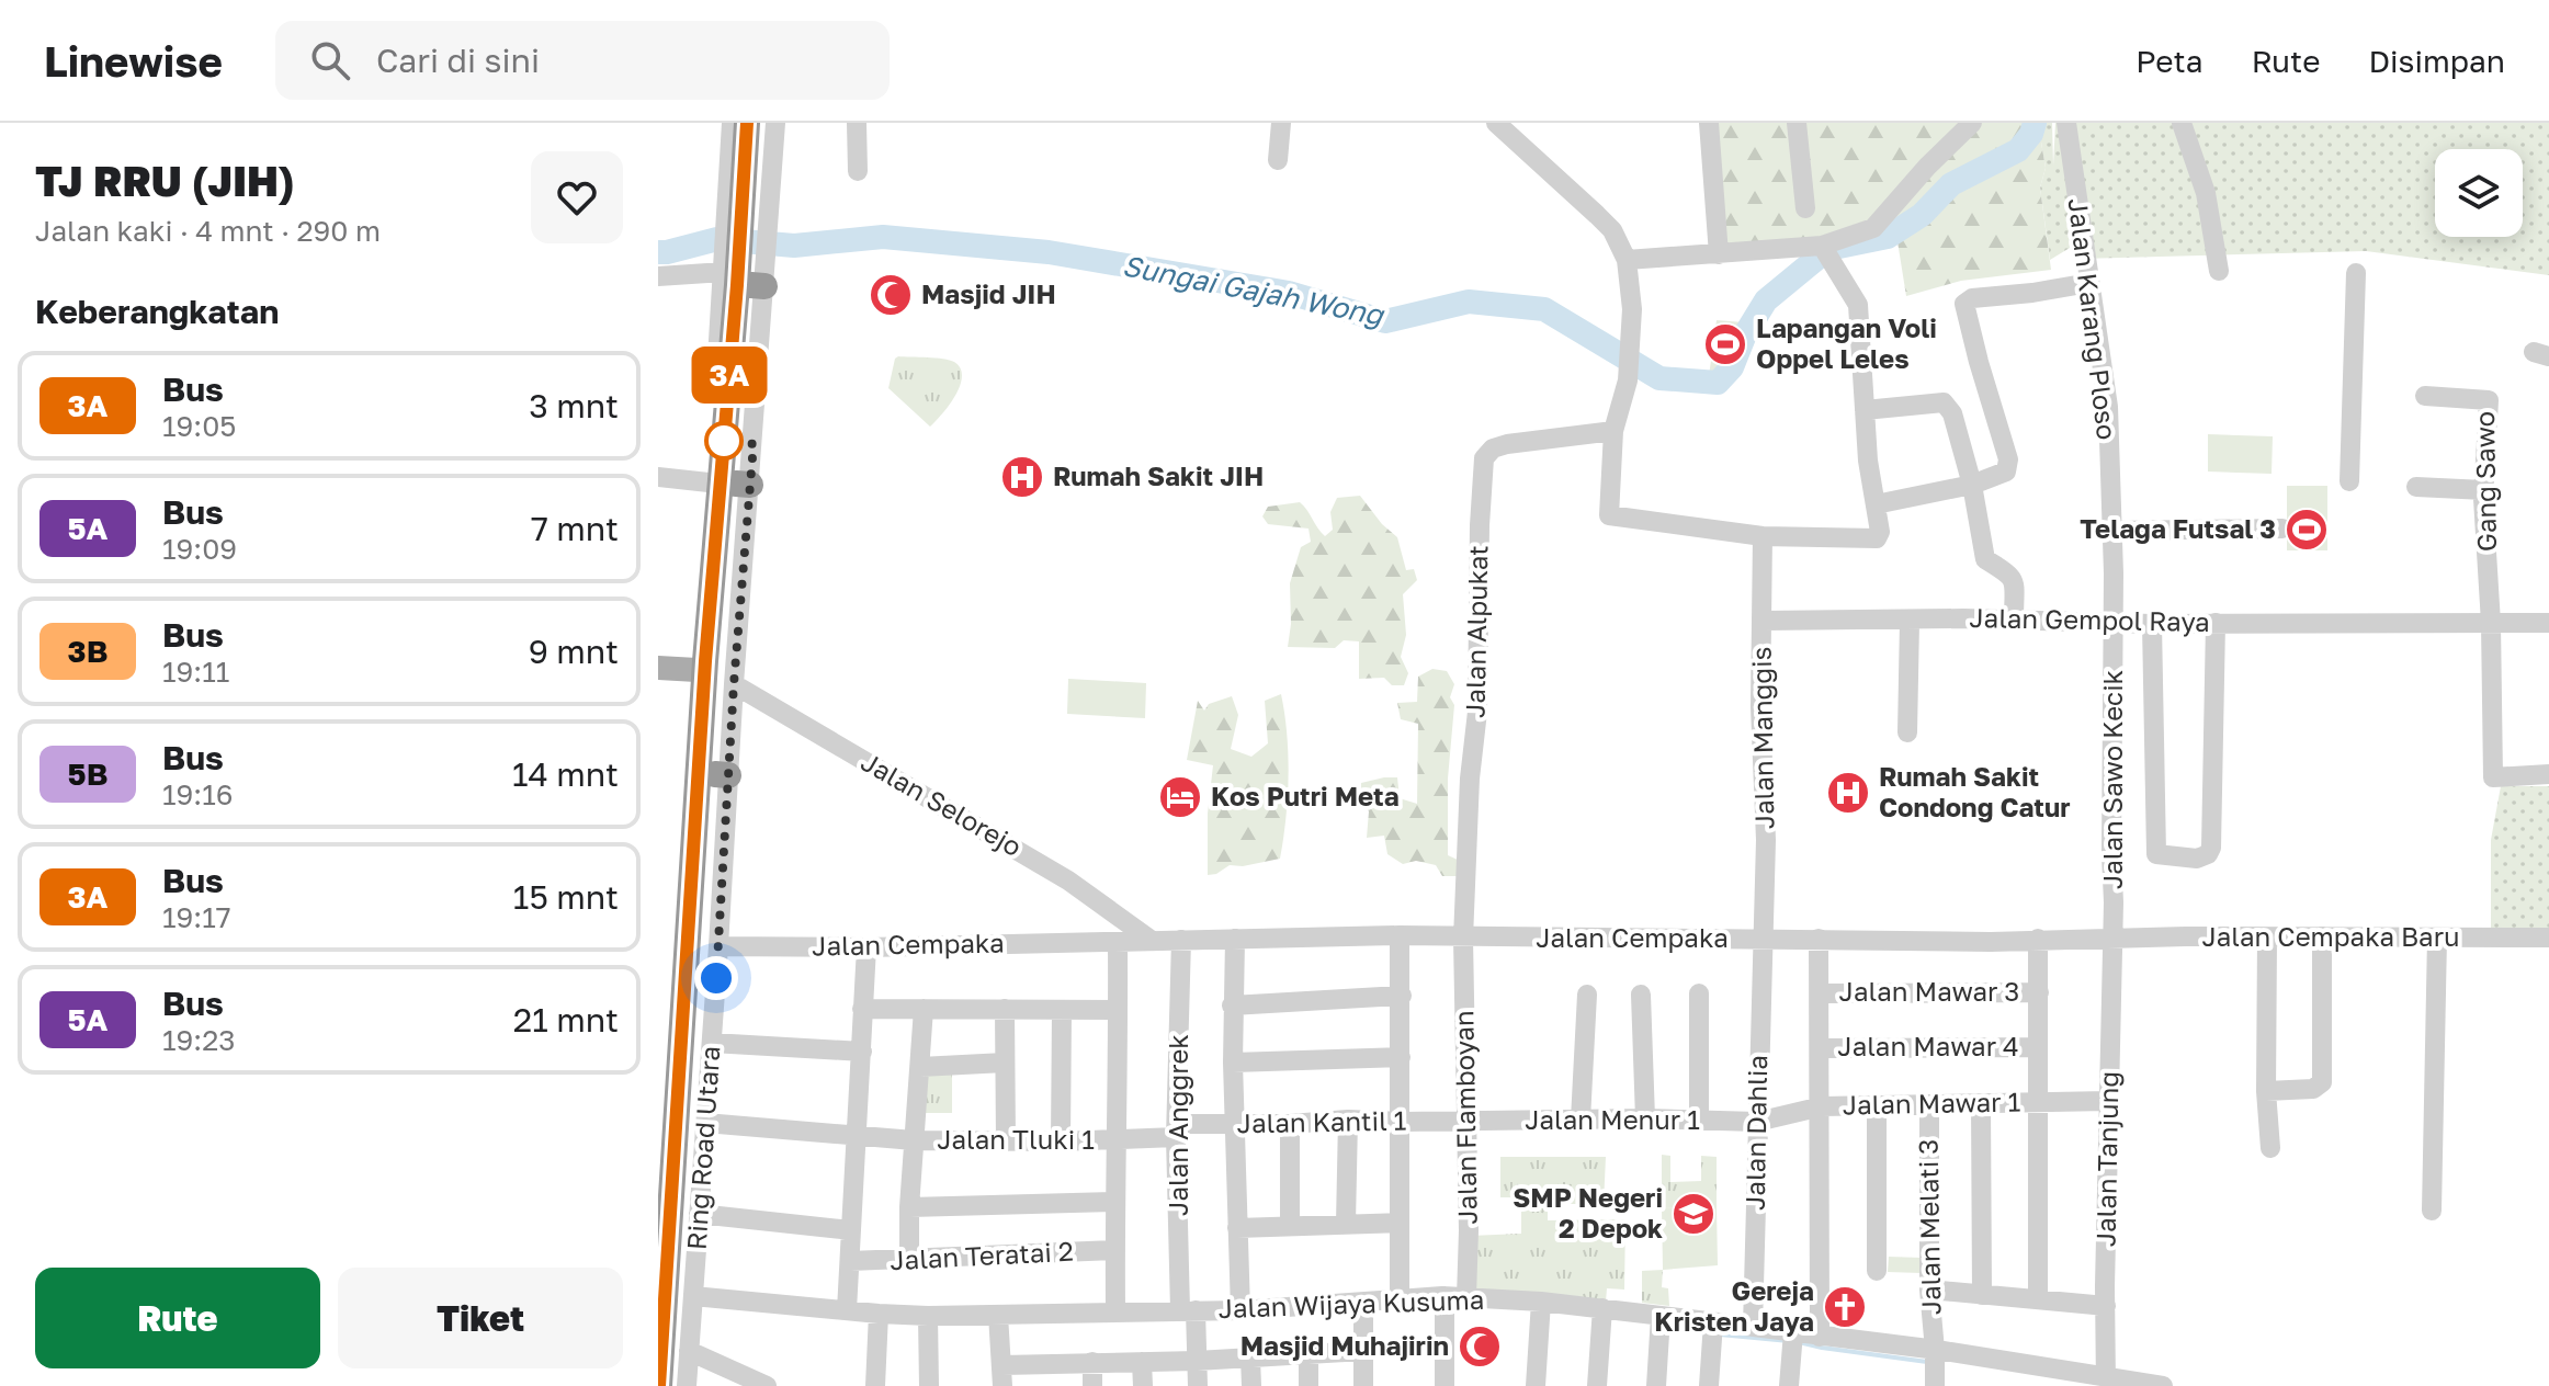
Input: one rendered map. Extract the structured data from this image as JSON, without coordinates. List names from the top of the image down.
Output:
{
  "streets": {
    "street": [
      "Jalan Karang Ploso",
      "Gang Sawo",
      "Jalan Gempol Raya",
      "Jalan Alpukat",
      "Jalan Manggis",
      "Jalan Sawo Kecik",
      "Jalan Selorejo",
      "Jalan Cempaka Baru",
      "Jalan Cempaka",
      "Jalan Mawar 3",
      "Jalan Mawar 4",
      "Jalan Mawar 1",
      "Jalan Flamboyan",
      "Jalan Menur 1",
      "Jalan Kantil 1",
      "Jalan Anggrek",
      "Jalan Dahlia",
      "Jalan Tluki 1",
      "Ring Road Utara",
      "Jalan Tanjung",
      "Jalan Melati 3",
      "Jalan Teratai 2",
      "Jalan Wijaya Kusuma"
    ]
  },
  "crossings": [
    ["Jalan Karang Ploso", "Jalan Gempol Raya"],
    ["Jalan Karang Ploso", "Jalan Sawo Kecik"],
    ["Gang Sawo", "Jalan Gempol Raya"],
    ["Jalan Gempol Raya", "Jalan Manggis"],
    ["Jalan Gempol Raya", "Jalan Sawo Kecik"],
    ["Jalan Alpukat", "Jalan Cempaka"],
    ["Jalan Alpukat", "Jalan Flamboyan"],
    ["Jalan Manggis", "Jalan Cempaka"],
    ["Jalan Manggis", "Jalan Dahlia"],
    ["Jalan Sawo Kecik", "Jalan Cempaka Baru"],
    ["Jalan Sawo Kecik", "Jalan Cempaka"],
    ["Jalan Sawo Kecik", "Jalan Tanjung"],
    ["Jalan Selorejo", "Jalan Cempaka"],
    ["Jalan Selorejo", "Ring Road Utara"],
    ["Jalan Cempaka Baru", "Jalan Cempaka"],
    ["Jalan Cempaka Baru", "Jalan Tanjung"],
    ["Jalan Cempaka", "Jalan Flamboyan"],
    ["Jalan Cempaka", "Jalan Anggrek"],
    ["Jalan Cempaka", "Jalan Dahlia"],
    ["Jalan Cempaka", "Ring Road Utara"],
    ["Jalan Cempaka", "Jalan Tanjung"],
    ["Jalan Mawar 1", "Jalan Menur 1"],
    ["Jalan Mawar 1", "Jalan Dahlia"],
    ["Jalan Mawar 1", "Jalan Tanjung"],
    ["Jalan Mawar 1", "Jalan Melati 3"],
    ["Jalan Flamboyan", "Jalan Menur 1"],
    ["Jalan Flamboyan", "Jalan Kantil 1"],
    ["Jalan Flamboyan", "Jalan Wijaya Kusuma"],
    ["Jalan Menur 1", "Jalan Kantil 1"],
    ["Jalan Menur 1", "Jalan Dahlia"],
    ["Jalan Kantil 1", "Jalan Anggrek"],
    ["Jalan Kantil 1", "Jalan Tluki 1"],
    ["Jalan Anggrek", "Jalan Tluki 1"],
    ["Jalan Anggrek", "Jalan Wijaya Kusuma"],
    ["Jalan Dahlia", "Jalan Wijaya Kusuma"],
    ["Jalan Tluki 1", "Ring Road Utara"],
    ["Ring Road Utara", "Jalan Wijaya Kusuma"],
    ["Jalan Tanjung", "Jalan Wijaya Kusuma"],
    ["Jalan Melati 3", "Jalan Wijaya Kusuma"]
  ],
  "water": ["Sungai Gajah Wong"],
  "places": {
    "mosque": ["Masjid JIH", "Masjid Muhajirin"],
    "sports": ["Lapangan Voli Oppel Leles", "Telaga Futsal 3"],
    "hospital": ["Rumah Sakit JIH", "Rumah Sakit Condong Catur"],
    "hotel": ["Kos Putri Meta"],
    "school or university": ["SMP Negeri 2 Depok"],
    "church": ["Gereja Kristen Jaya"]
  },
  "lines": ["bus line 3A"],
  "page": {
    "header": "Linewise",
    "search": "Cari di sini",
    "nav": ["Peta", "Rute", "Disimpan"],
    "heading": [
      ["TJ RRU (JIH)", "Jalan kaki · 4 mnt · 290 m"],
      "Keberangkatan"
    ],
    "on_map": "3A",
    "list": [
      {
        "mark": "3A",
        "name": "Bus",
        "note": "19:05",
        "value": "3 mnt"
      },
      {
        "mark": "5A",
        "name": "Bus",
        "note": "19:09",
        "value": "7 mnt"
      },
      {
        "mark": "3B",
        "name": "Bus",
        "note": "19:11",
        "value": "9 mnt"
      },
      {
        "mark": "5B",
        "name": "Bus",
        "note": "19:16",
        "value": "14 mnt"
      },
      {
        "mark": "3A",
        "name": "Bus",
        "note": "19:17",
        "value": "15 mnt"
      },
      {
        "mark": "5A",
        "name": "Bus",
        "note": "19:23",
        "value": "21 mnt"
      }
    ],
    "buttons": ["Rute", "Tiket"]
  }
}
